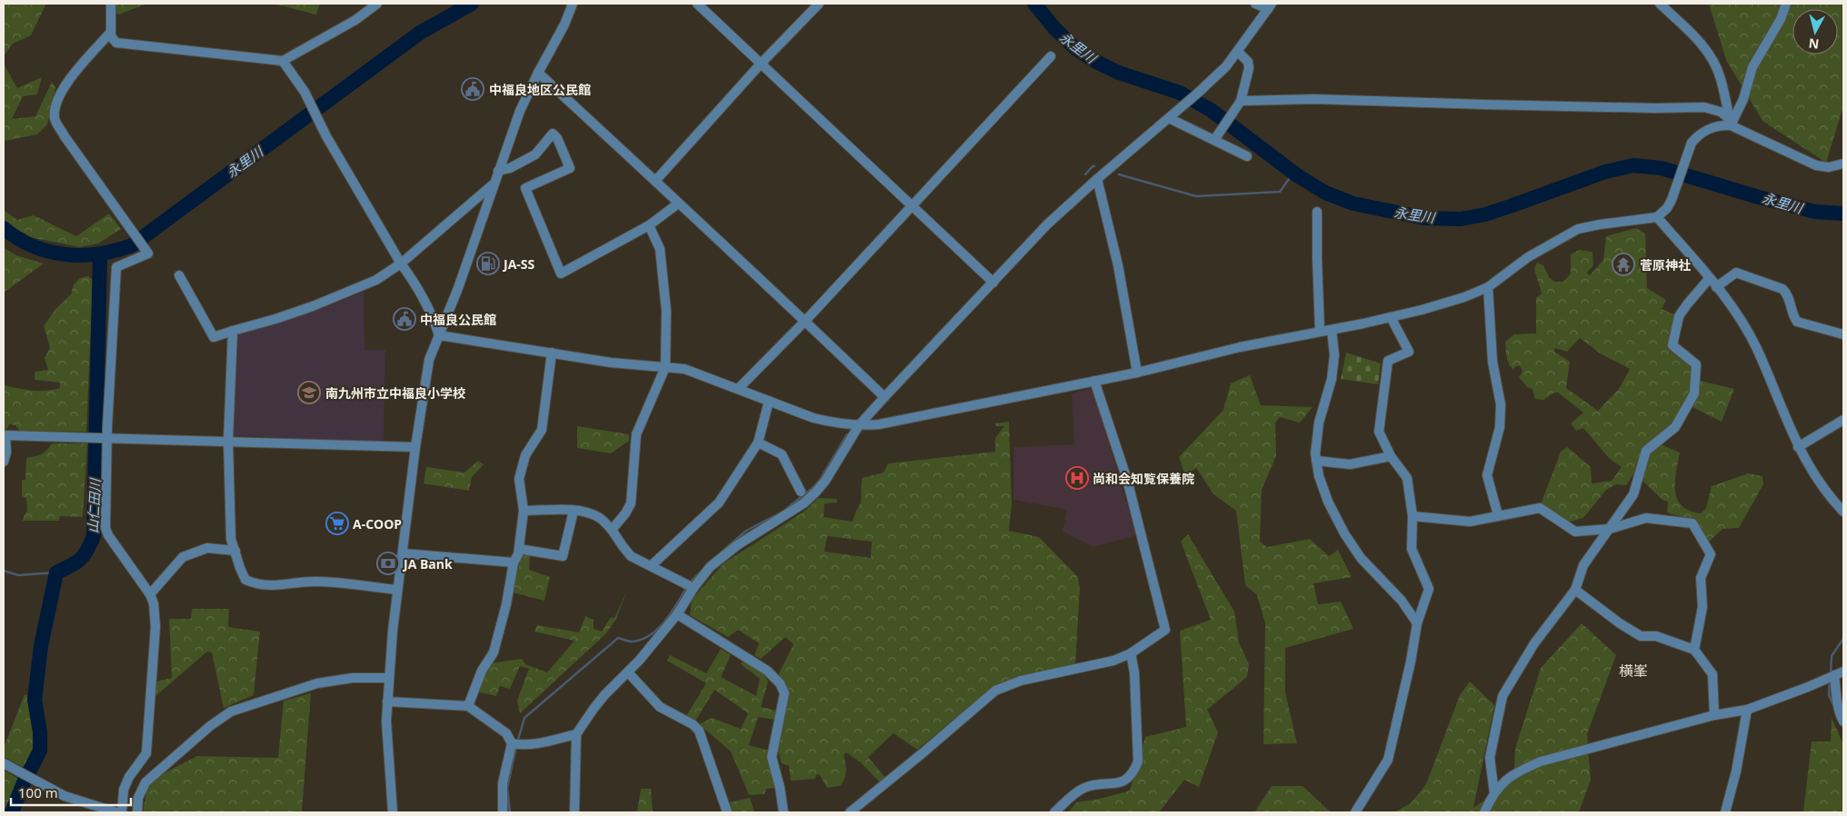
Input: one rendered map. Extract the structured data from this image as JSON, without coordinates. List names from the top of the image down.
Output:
{
  "districts": ["横峯"],
  "water": ["永里川", "山仁田川"],
  "places": {
    "public building": ["中福良地区公民館", "中福良公民館"],
    "fuel station": ["JA-SS"],
    "temple": ["菅原神社"],
    "school or university": ["南九州市立中福良小学校"],
    "hospital": ["尚和会知覧保養院"],
    "supermarket": ["A-COOP"],
    "bank": ["JA Bank"]
  },
  "scale_bar": "100 m",
  "north": "bottom"
}
